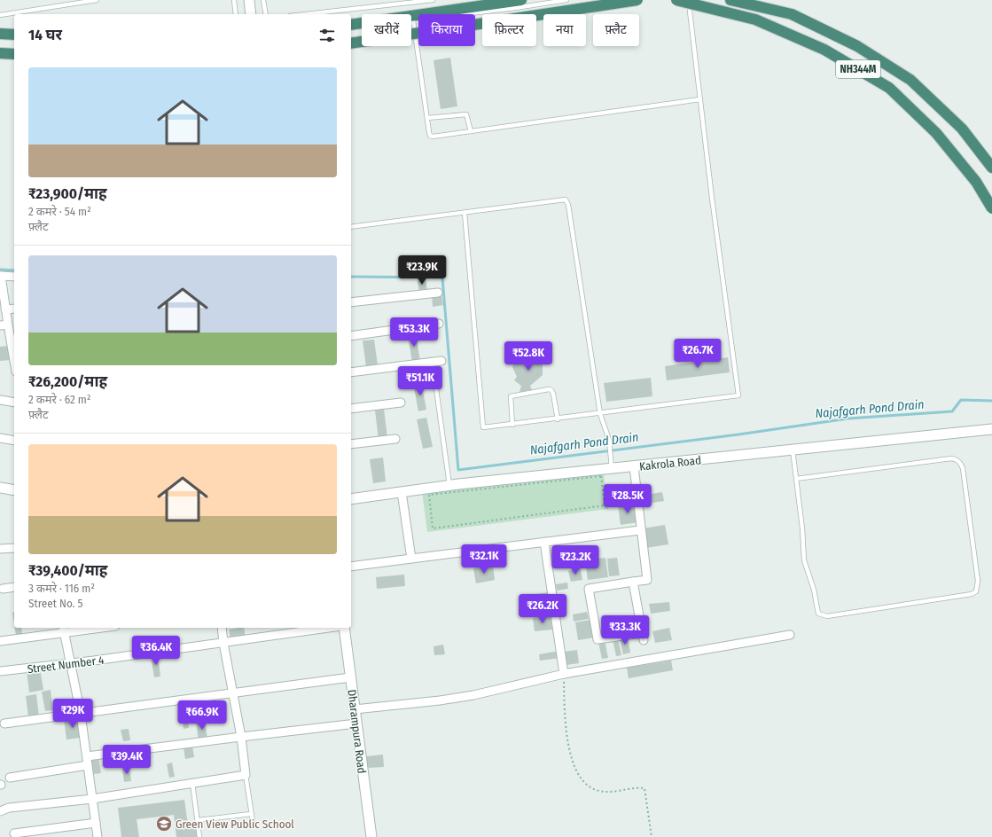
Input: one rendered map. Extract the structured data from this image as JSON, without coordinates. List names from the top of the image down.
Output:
{
  "streets": {
    "highway": ["NH344M"],
    "street": ["Kakrola Road", "Street Number 4", "Dharampura Road"]
  },
  "water": ["Najafgarh Pond Drain"],
  "places": {
    "school or university": ["Green View Public School"]
  },
  "page": {
    "chip": [
      "खरीदें",
      "किराया",
      "फ़िल्टर",
      "नया",
      "फ़्लैट"
    ],
    "heading": "14 घर",
    "list": [
      {
        "name": "₹23,900/माह",
        "note": "2 कमरे · 54 m² · फ़्लैट"
      },
      {
        "name": "₹26,200/माह",
        "note": "2 कमरे · 62 m² · फ़्लैट"
      },
      {
        "name": "₹39,400/माह",
        "note": "3 कमरे · 116 m² · Street No. 5"
      }
    ],
    "price": [
      "₹23.9K",
      "₹53.3K",
      "₹26.7K",
      "₹52.8K",
      "₹51.1K",
      "₹28.5K",
      "₹32.1K",
      "₹23.2K",
      "₹26.2K",
      "₹33.3K",
      "₹36.4K",
      "₹29K",
      "₹66.9K",
      "₹39.4K"
    ]
  }
}
